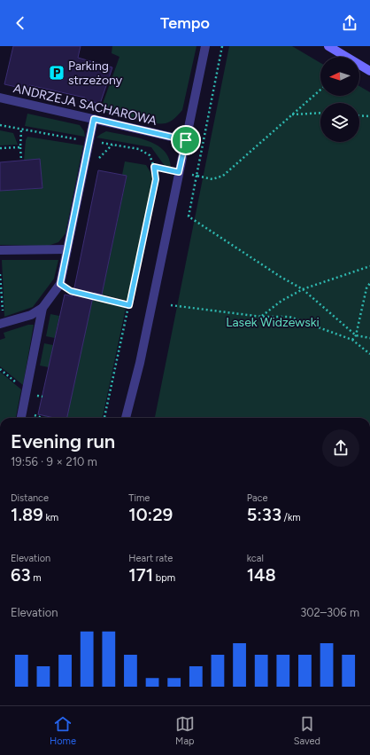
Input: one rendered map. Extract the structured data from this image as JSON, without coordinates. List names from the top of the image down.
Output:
{
  "streets": {
    "street": ["ANDRZEJA SACHAROWA"]
  },
  "parks": ["Lasek Widzewski"],
  "places": {
    "parking": ["Parking strzeżony"]
  },
  "north": "left",
  "page": {
    "header": "Tempo",
    "heading": ["Evening run", "19:56 · 9 × 210 m"],
    "stats": [
      ["Distance", "1.89 km"],
      ["Time", "10:29"],
      ["Pace", "5:33 /km"],
      ["Elevation", "63 m"],
      ["Heart rate", "171 bpm"],
      ["kcal", "148"]
    ],
    "chart": ["Elevation", "302–306 m"],
    "tabs": ["Home", "Map", "Saved"]
  }
}
